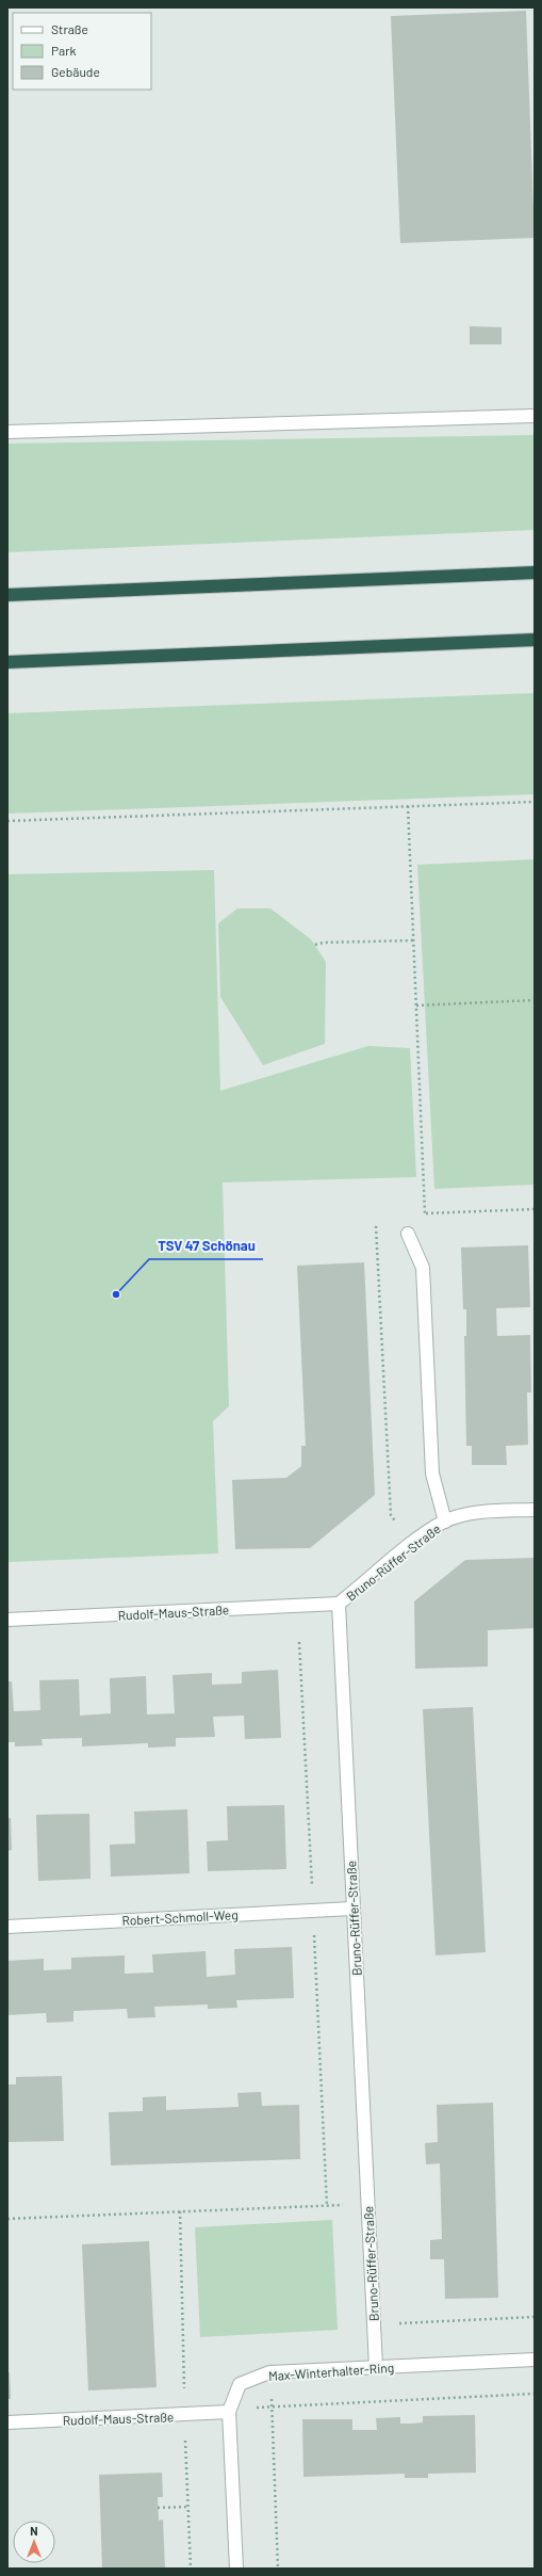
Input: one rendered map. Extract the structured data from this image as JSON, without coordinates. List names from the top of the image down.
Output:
{
  "streets": {
    "street": [
      "Bruno-Rüffer-Straße",
      "Rudolf-Maus-Straße",
      "Robert-Schmoll-Weg",
      "Max-Winterhalter-Ring"
    ]
  },
  "crossings": [
    ["Bruno-Rüffer-Straße", "Rudolf-Maus-Straße"],
    ["Bruno-Rüffer-Straße", "Robert-Schmoll-Weg"],
    ["Bruno-Rüffer-Straße", "Max-Winterhalter-Ring"],
    ["Rudolf-Maus-Straße", "Max-Winterhalter-Ring"]
  ],
  "places": ["TSV 47 Schönau"],
  "legend": ["Straße", "Park", "Gebäude"],
  "north": "top"
}
